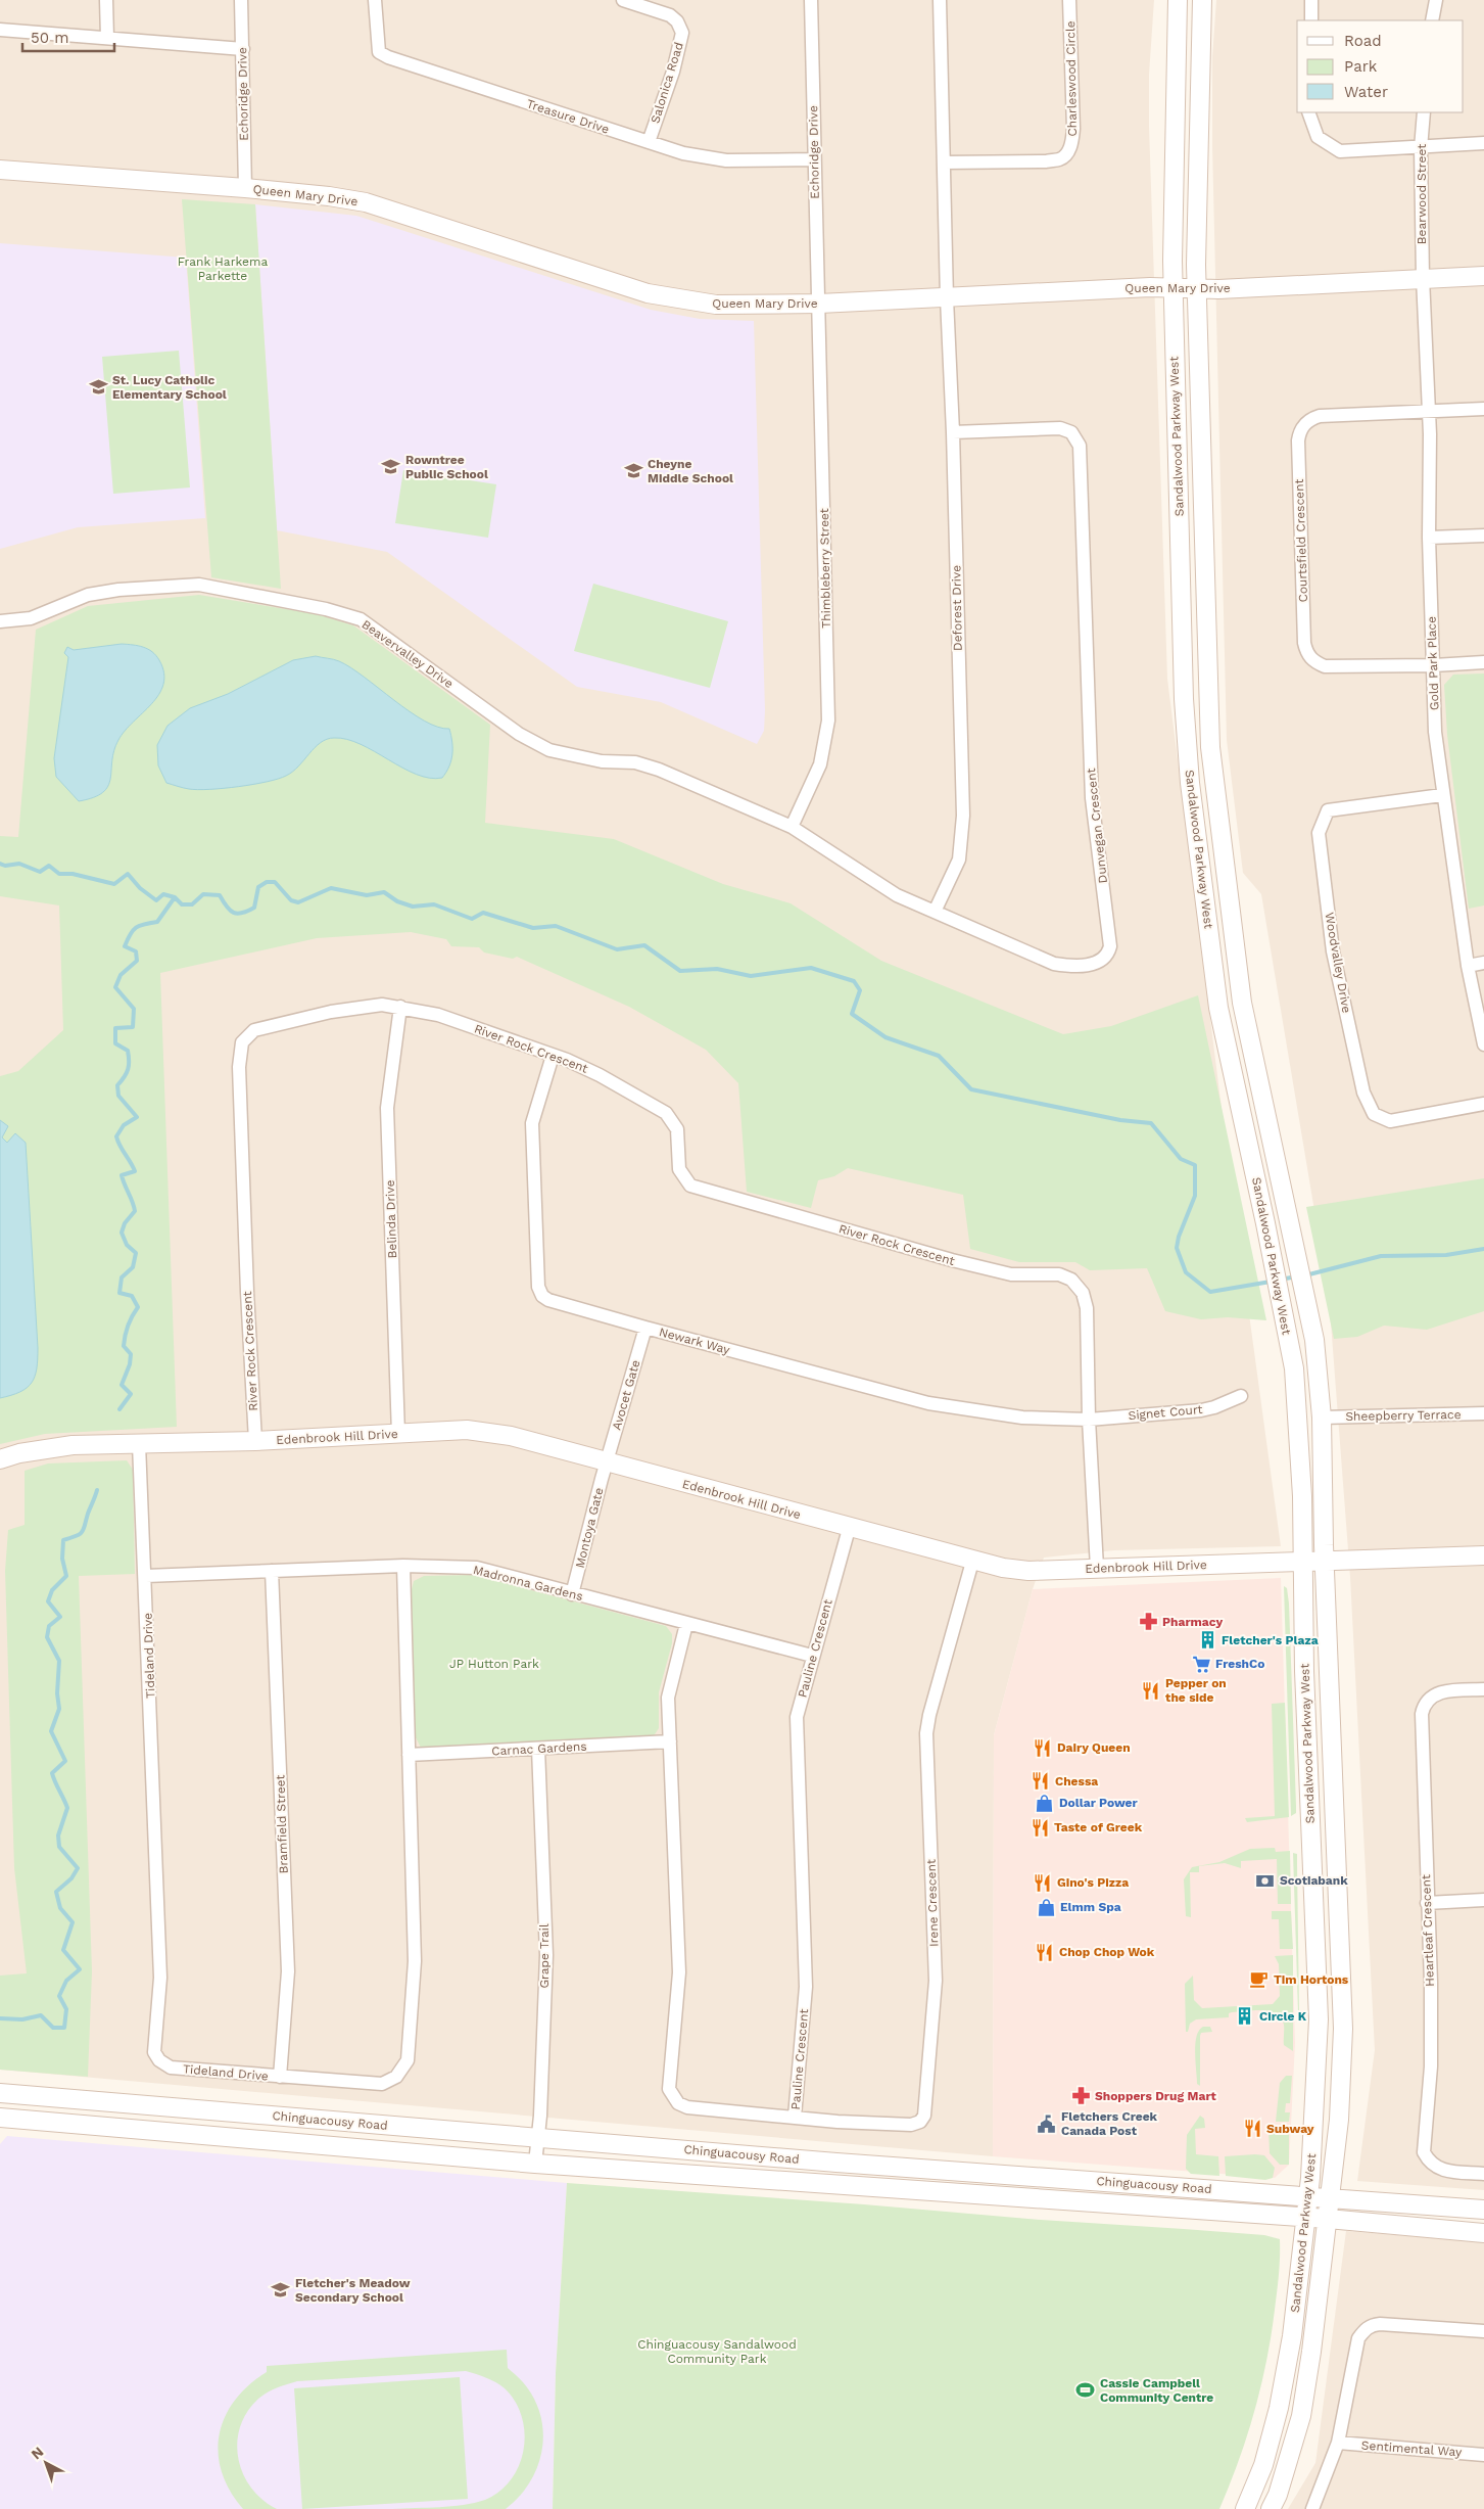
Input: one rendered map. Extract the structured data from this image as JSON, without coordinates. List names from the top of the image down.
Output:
{
  "streets": {
    "main road": [
      "Queen Mary Drive",
      "Sandalwood Parkway West",
      "Edenbrook Hill Drive",
      "Chinguacousy Road"
    ],
    "street": [
      "Charleswood Circle",
      "Salonica Road",
      "Echoridge Drive",
      "Treasure Drive",
      "Bearwood Street",
      "Courtsfield Crescent",
      "Thimbleberry Street",
      "Deforest Drive",
      "Beavervalley Drive",
      "Gold Park Place",
      "Dunvegan Crescent",
      "Woodvalley Drive",
      "River Rock Crescent",
      "Belinda Drive",
      "Newark Way",
      "Avocet Gate",
      "Signet Court",
      "Sheepberry Terrace",
      "Montoya Gate",
      "Madronna Gardens",
      "Pauline Crescent",
      "Tideland Drive",
      "Carnac Gardens",
      "Bramfield Street",
      "Irene Crescent",
      "Heartleaf Crescent",
      "Grape Trail",
      "Sentimental Way"
    ]
  },
  "crossings": [
    ["Salonica Road", "Treasure Drive"],
    ["Echoridge Drive", "Treasure Drive"],
    ["Echoridge Drive", "Queen Mary Drive"],
    ["Echoridge Drive", "Thimbleberry Street"],
    ["Bearwood Street", "Queen Mary Drive"],
    ["Bearwood Street", "Gold Park Place"],
    ["Queen Mary Drive", "Sandalwood Parkway West"],
    ["Queen Mary Drive", "Thimbleberry Street"],
    ["Queen Mary Drive", "Deforest Drive"],
    ["Queen Mary Drive", "Gold Park Place"],
    ["Sandalwood Parkway West", "Sheepberry Terrace"],
    ["Sandalwood Parkway West", "Edenbrook Hill Drive"],
    ["Sandalwood Parkway West", "Chinguacousy Road"],
    ["Courtsfield Crescent", "Gold Park Place"],
    ["Thimbleberry Street", "Beavervalley Drive"],
    ["Thimbleberry Street", "Dunvegan Crescent"],
    ["Deforest Drive", "Dunvegan Crescent"],
    ["Beavervalley Drive", "Dunvegan Crescent"],
    ["Gold Park Place", "Woodvalley Drive"],
    ["River Rock Crescent", "Belinda Drive"],
    ["River Rock Crescent", "Newark Way"],
    ["River Rock Crescent", "Signet Court"],
    ["River Rock Crescent", "Edenbrook Hill Drive"],
    ["Belinda Drive", "Edenbrook Hill Drive"],
    ["Newark Way", "Avocet Gate"],
    ["Newark Way", "Signet Court"],
    ["Avocet Gate", "Edenbrook Hill Drive"],
    ["Avocet Gate", "Montoya Gate"],
    ["Edenbrook Hill Drive", "Montoya Gate"],
    ["Edenbrook Hill Drive", "Pauline Crescent"],
    ["Edenbrook Hill Drive", "Tideland Drive"],
    ["Edenbrook Hill Drive", "Irene Crescent"],
    ["Montoya Gate", "Madronna Gardens"],
    ["Madronna Gardens", "Pauline Crescent"],
    ["Madronna Gardens", "Tideland Drive"],
    ["Madronna Gardens", "Bramfield Street"],
    ["Pauline Crescent", "Carnac Gardens"],
    ["Pauline Crescent", "Irene Crescent"],
    ["Tideland Drive", "Carnac Gardens"],
    ["Tideland Drive", "Bramfield Street"],
    ["Carnac Gardens", "Grape Trail"],
    ["Grape Trail", "Chinguacousy Road"]
  ],
  "parks": ["Frank Harkema Parkette", "JP Hutton Park", "Chinguacousy Sandalwood Community Park"],
  "places": {
    "school or university": [
      "St. Lucy Catholic Elementary School",
      "Rowntree Public School",
      "Cheyne Middle School",
      "Fletcher's Meadow Secondary School"
    ],
    "pharmacy": ["Pharmacy", "Shoppers Drug Mart"],
    "building": ["Fletcher's Plaza", "Circle K"],
    "supermarket": ["FreshCo"],
    "restaurant": [
      "Pepper on the side",
      "Dairy Queen",
      "Chessa",
      "Taste of Greek",
      "Gino's Pizza",
      "Chop Chop Wok",
      "Subway"
    ],
    "shop": ["Dollar Power", "Elmm Spa"],
    "bank": ["Scotiabank"],
    "cafe": ["Tim Hortons"],
    "public building": ["Fletchers Creek Canada Post"],
    "sports": ["Cassie Campbell Community Centre"]
  },
  "legend": ["Road", "Park", "Water"],
  "scale_bar": "50 m",
  "north": "top left"
}
